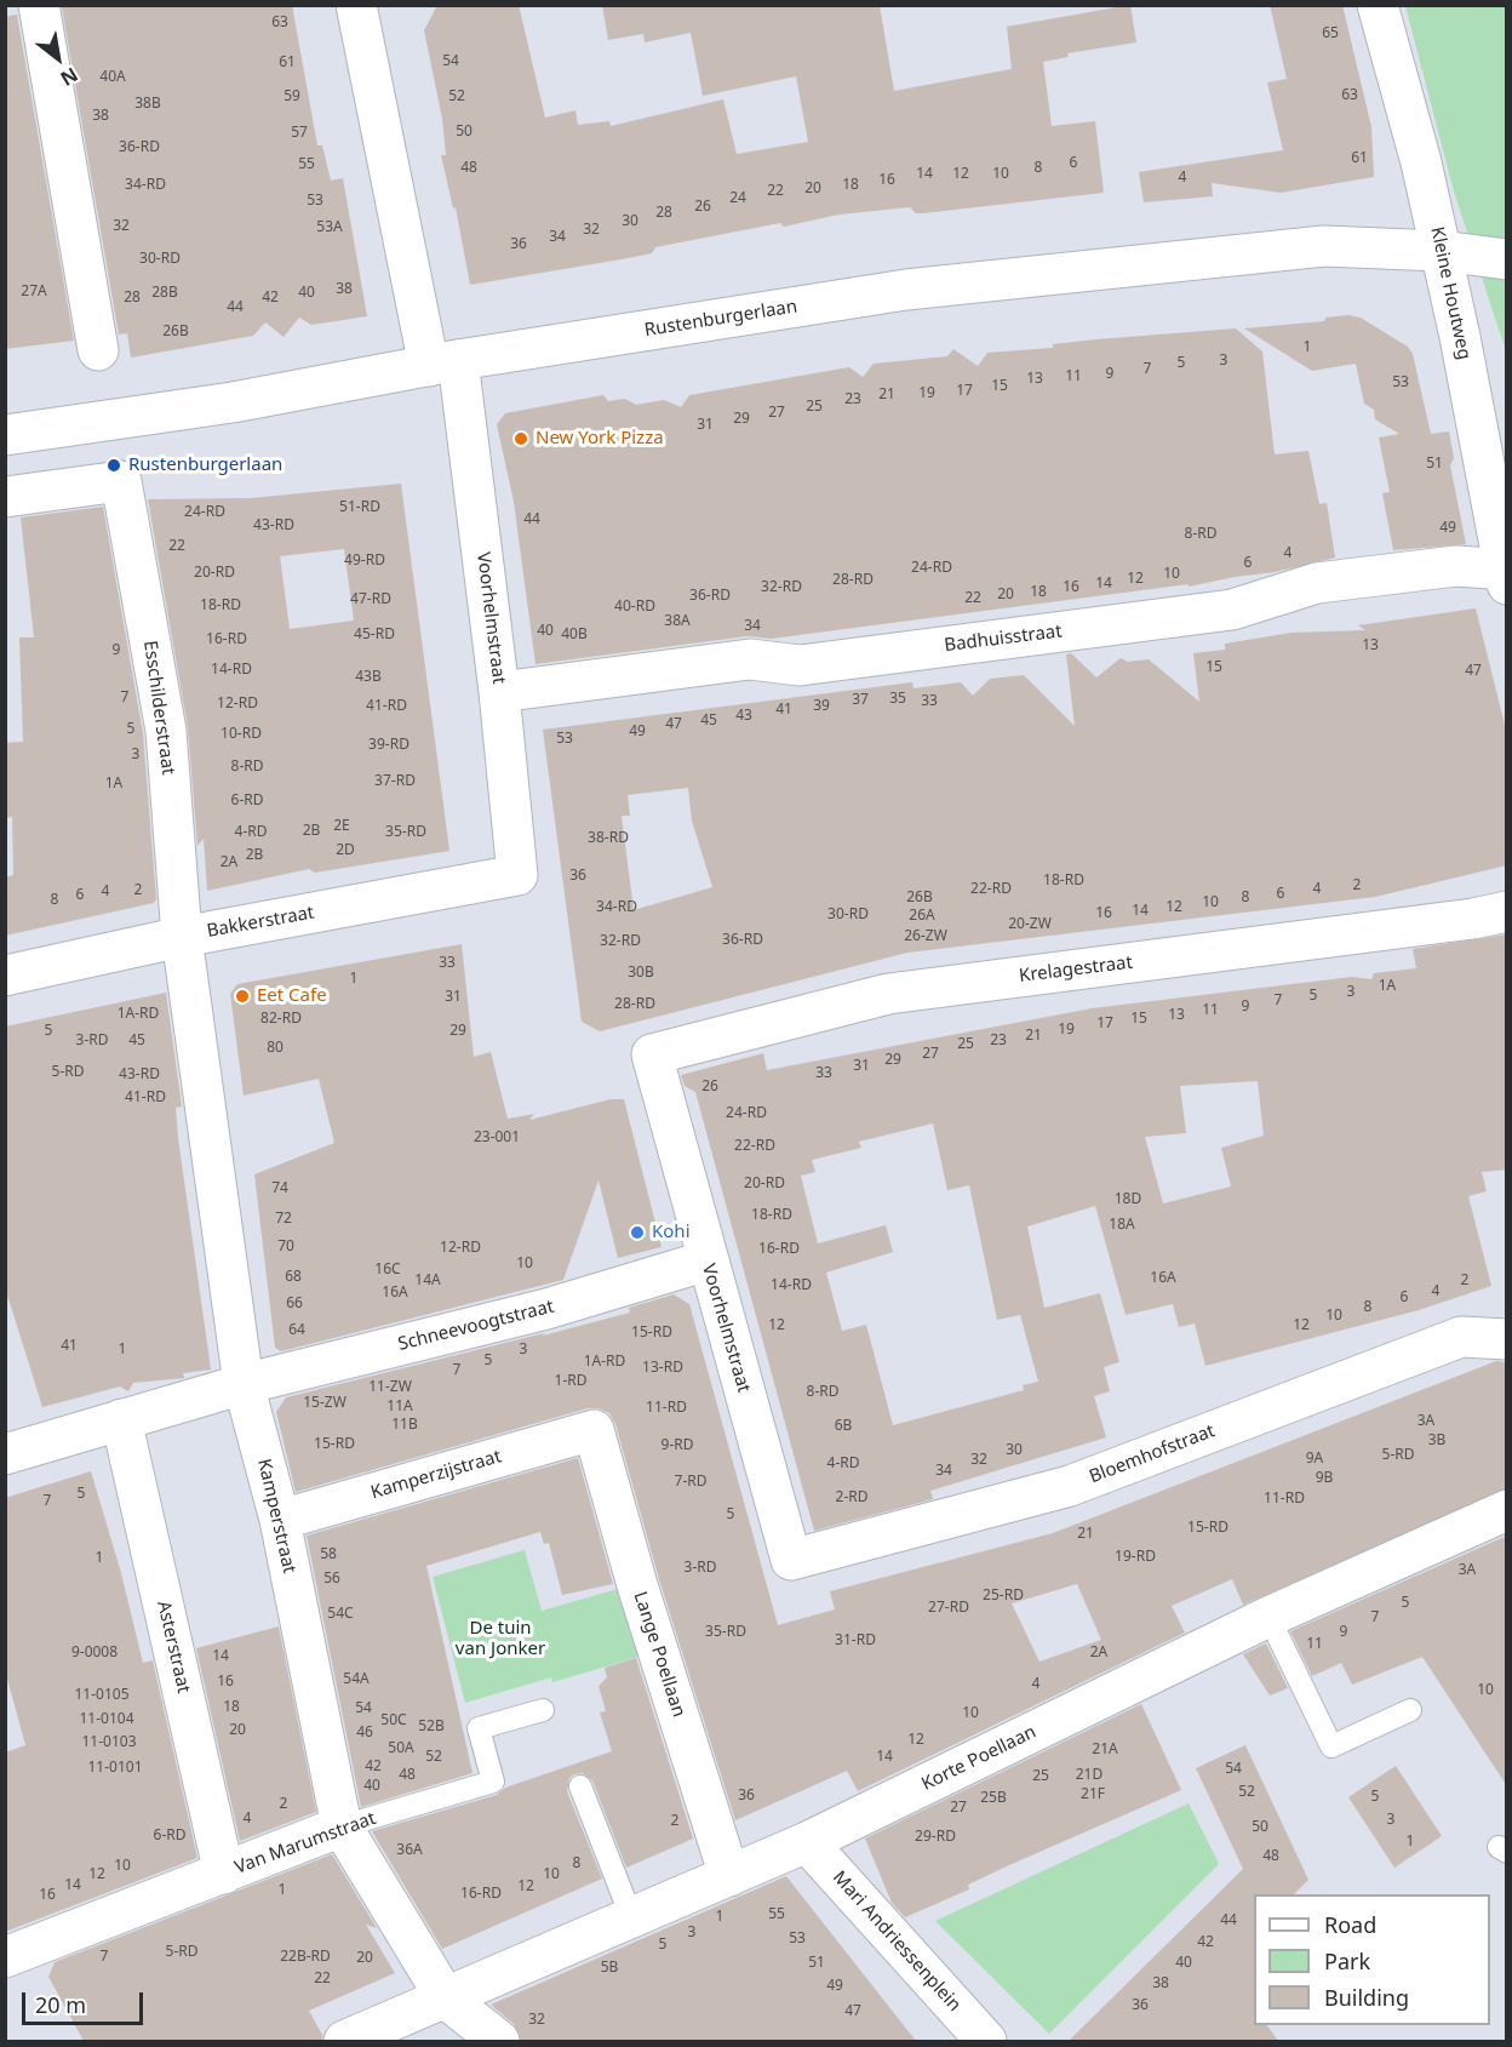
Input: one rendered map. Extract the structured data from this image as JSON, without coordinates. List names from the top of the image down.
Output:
{
  "streets": {
    "street": [
      "Kleine Houtweg",
      "Rustenburgerlaan",
      "Voorhelmstraat",
      "Badhuisstraat",
      "Esschilderstraat",
      "Bakkerstraat",
      "Krelagestraat",
      "Schneevoogtstraat",
      "Bloemhofstraat",
      "Kamperzijstraat",
      "Kamperstraat",
      "Asterstraat",
      "Lange Poellaan",
      "Korte Poellaan",
      "Van Marumstraat",
      "Mari Andriessenplein"
    ]
  },
  "crossings": [
    ["Kleine Houtweg", "Rustenburgerlaan"],
    ["Kleine Houtweg", "Badhuisstraat"],
    ["Rustenburgerlaan", "Voorhelmstraat"],
    ["Voorhelmstraat", "Badhuisstraat"],
    ["Voorhelmstraat", "Bakkerstraat"],
    ["Voorhelmstraat", "Krelagestraat"],
    ["Voorhelmstraat", "Schneevoogtstraat"],
    ["Voorhelmstraat", "Bloemhofstraat"],
    ["Esschilderstraat", "Bakkerstraat"],
    ["Esschilderstraat", "Kamperstraat"],
    ["Bakkerstraat", "Kamperstraat"],
    ["Schneevoogtstraat", "Kamperstraat"],
    ["Schneevoogtstraat", "Asterstraat"],
    ["Kamperzijstraat", "Kamperstraat"],
    ["Kamperzijstraat", "Lange Poellaan"],
    ["Kamperstraat", "Korte Poellaan"],
    ["Kamperstraat", "Van Marumstraat"],
    ["Asterstraat", "Van Marumstraat"],
    ["Lange Poellaan", "Korte Poellaan"],
    ["Korte Poellaan", "Mari Andriessenplein"]
  ],
  "parks": ["De tuin van Jonker"],
  "places": [
    "New York Pizza",
    "Rustenburgerlaan",
    "Eet Cafe",
    "Kohi"
  ],
  "house_numbers": [
    "63",
    "65",
    "54",
    "61",
    "40A",
    "63",
    "59",
    "52",
    "38B",
    "38",
    "50",
    "57",
    "36-RD",
    "61",
    "6",
    "55",
    "48",
    "8",
    "14",
    "12",
    "10",
    "4",
    "16",
    "34-RD",
    "18",
    "20",
    "22",
    "24",
    "53",
    "26",
    "28",
    "30",
    "32",
    "53A",
    "32",
    "34",
    "36",
    "30-RD",
    "38",
    "27A",
    "28B",
    "40",
    "28",
    "42",
    "44",
    "26B",
    "1",
    "3",
    "5",
    "7",
    "9",
    "11",
    "13",
    "53",
    "15",
    "17",
    "19",
    "21",
    "23",
    "25",
    "27",
    "29",
    "31",
    "51",
    "51-RD",
    "24-RD",
    "44",
    "43-RD",
    "49",
    "8-RD",
    "22",
    "4",
    "49-RD",
    "6",
    "24-RD",
    "20-RD",
    "10",
    "12",
    "28-RD",
    "14",
    "32-RD",
    "16",
    "18",
    "20",
    "36-RD",
    "22",
    "47-RD",
    "18-RD",
    "40-RD",
    "38A",
    "34",
    "40",
    "45-RD",
    "40B",
    "16-RD",
    "13",
    "9",
    "15",
    "14-RD",
    "47",
    "43B",
    "7",
    "35",
    "37",
    "33",
    "12-RD",
    "41-RD",
    "39",
    "41",
    "43",
    "45",
    "47",
    "5",
    "49",
    "10-RD",
    "53",
    "39-RD",
    "3",
    "8-RD",
    "37-RD",
    "1A",
    "6-RD",
    "2E",
    "2B",
    "4-RD",
    "35-RD",
    "38-RD",
    "2D",
    "2B",
    "2A",
    "36",
    "18-RD",
    "2",
    "22-RD",
    "4",
    "2",
    "4",
    "6",
    "6",
    "26B",
    "8",
    "8",
    "10",
    "34-RD",
    "12",
    "14",
    "16",
    "30-RD",
    "26A",
    "20-ZW",
    "26-ZW",
    "36-RD",
    "32-RD",
    "33",
    "30B",
    "1",
    "1A",
    "3",
    "5",
    "31",
    "7",
    "28-RD",
    "9",
    "11",
    "1A-RD",
    "13",
    "82-RD",
    "15",
    "17",
    "19",
    "5",
    "29",
    "21",
    "3-RD",
    "45",
    "23",
    "25",
    "80",
    "27",
    "29",
    "31",
    "5-RD",
    "33",
    "43-RD",
    "26",
    "41-RD",
    "24-RD",
    "23-001",
    "22-RD",
    "20-RD",
    "74",
    "18D",
    "18-RD",
    "72",
    "18A",
    "70",
    "12-RD",
    "16-RD",
    "10",
    "16C",
    "68",
    "16A",
    "14A",
    "2",
    "14-RD",
    "4",
    "16A",
    "6",
    "66",
    "8",
    "10",
    "12",
    "12",
    "64",
    "15-RD",
    "41",
    "1",
    "3",
    "5",
    "1A-RD",
    "13-RD",
    "7",
    "1-RD",
    "11-ZW",
    "8-RD",
    "15-ZW",
    "11A",
    "11-RD",
    "3A",
    "11B",
    "6B",
    "3B",
    "15-RD",
    "9-RD",
    "30",
    "5-RD",
    "9A",
    "32",
    "4-RD",
    "34",
    "9B",
    "7-RD",
    "5",
    "2-RD",
    "11-RD",
    "7",
    "5",
    "15-RD",
    "21",
    "58",
    "19-RD",
    "1",
    "3-RD",
    "3A",
    "56",
    "25-RD",
    "5",
    "27-RD",
    "54C",
    "7",
    "35-RD",
    "9",
    "31-RD",
    "11",
    "9-0008",
    "2A",
    "14",
    "54A",
    "16",
    "4",
    "10",
    "11-0105",
    "18",
    "54",
    "10",
    "11-0104",
    "50C",
    "52B",
    "20",
    "46",
    "12",
    "11-0103",
    "50A",
    "21A",
    "52",
    "14",
    "42",
    "11-0101",
    "54",
    "48",
    "21D",
    "25",
    "40",
    "52",
    "21F",
    "36",
    "5",
    "25B",
    "2",
    "27",
    "4",
    "3",
    "2",
    "50",
    "6-RD",
    "29-RD",
    "1",
    "36A",
    "48",
    "8",
    "10",
    "12",
    "10",
    "14",
    "12",
    "1",
    "16-RD",
    "16",
    "55",
    "1",
    "44",
    "3",
    "53",
    "42",
    "5",
    "5-RD",
    "7",
    "22B-RD",
    "20",
    "51",
    "40",
    "5B",
    "22",
    "38",
    "49",
    "36",
    "47",
    "32"
  ],
  "legend": ["Road", "Park", "Building"],
  "scale_bar": "20 m",
  "north": "bottom right"
}
